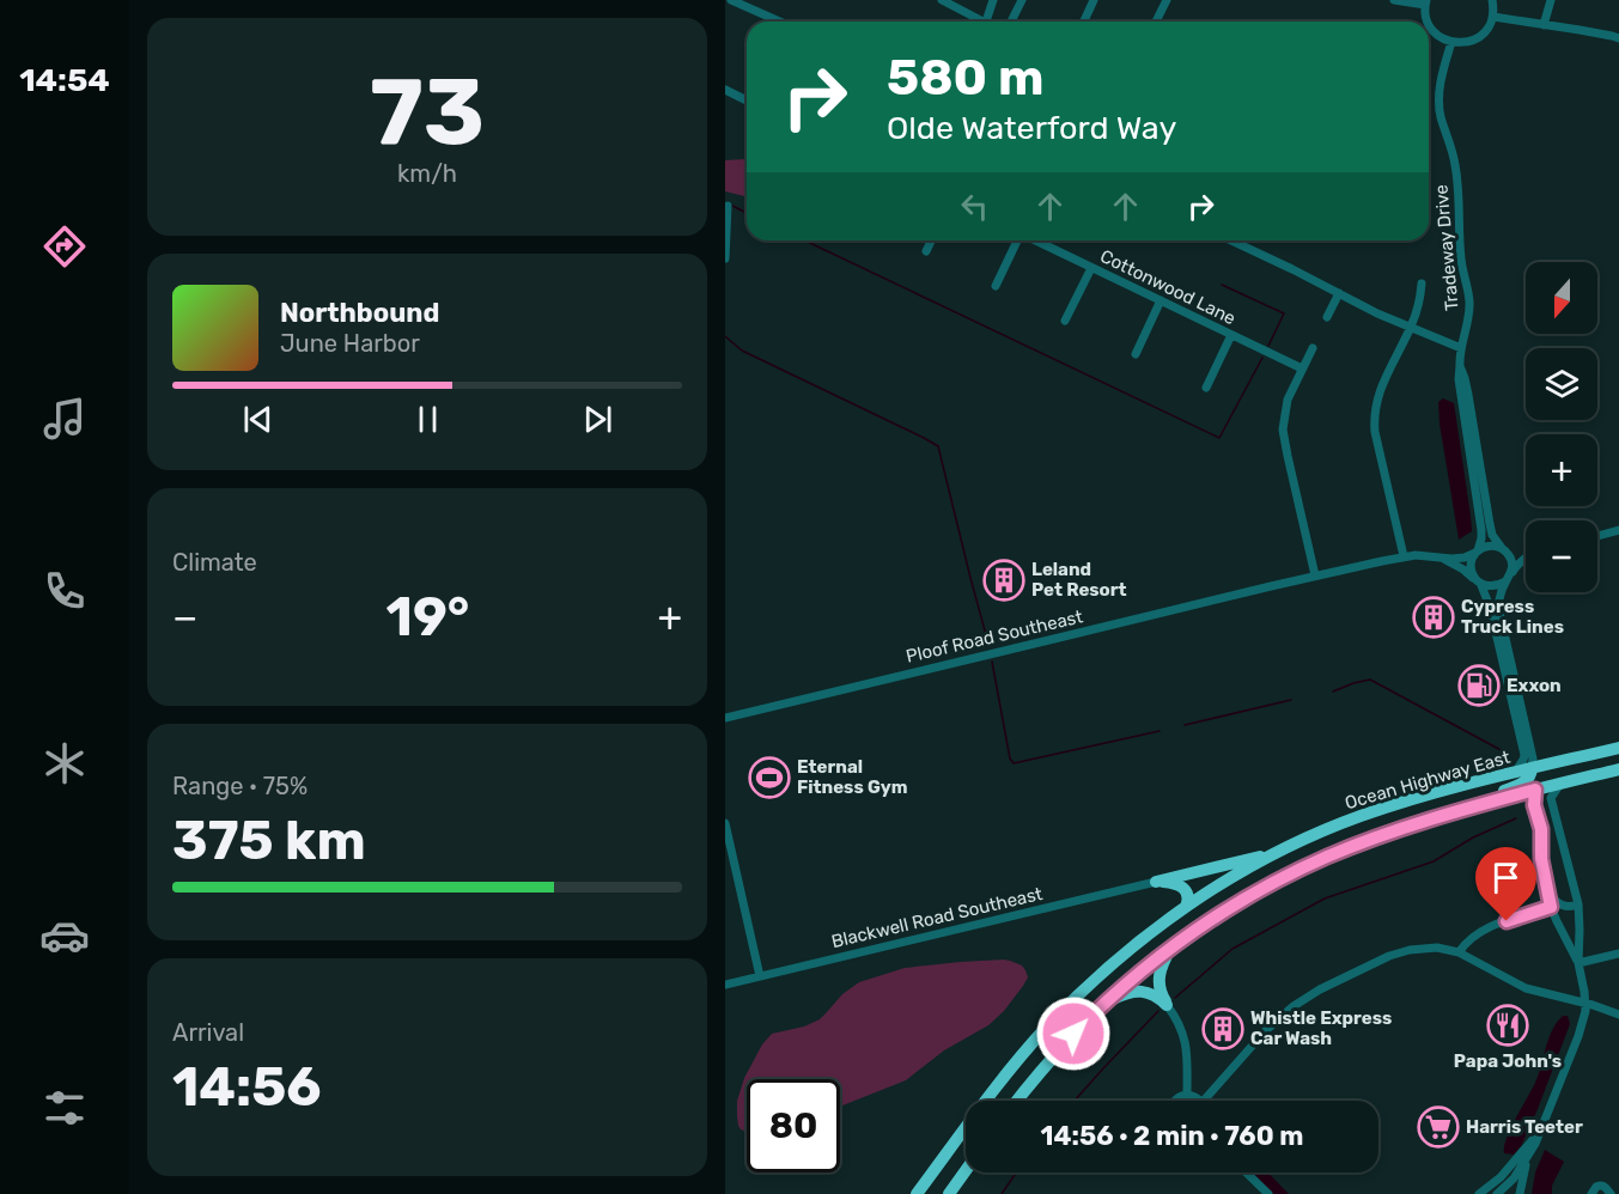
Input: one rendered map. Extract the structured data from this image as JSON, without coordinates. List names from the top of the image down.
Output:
{
  "streets": {
    "highway": ["Ocean Highway East"],
    "street": [
      "Tradeway Drive",
      "Cottonwood Lane",
      "Ploof Road Southeast",
      "Blackwell Road Southeast"
    ]
  },
  "crossings": [
    ["Tradeway Drive", "Ploof Road Southeast"]
  ],
  "places": {
    "building": ["Leland Pet Resort", "Cypress Truck Lines", "Whistle Express Car Wash"],
    "fuel station": ["Exxon"],
    "sports": ["Eternal Fitness Gym"],
    "restaurant": ["Papa John's"],
    "supermarket": ["Harris Teeter"]
  },
  "north": "bottom",
  "page": {
    "tabs": "14:54",
    "tile": [
      ["73", "km/h"],
      "Climate",
      ["Range · 75%", "375 km"],
      ["Arrival", "14:56"]
    ],
    "turn": ["580 m", "Olde Waterford Way"],
    "map_buttons": ["+", "−"],
    "song": ["Northbound", "June Harbor"],
    "heat": ["−", "19°", "+"],
    "limit": "80",
    "trip": "14:56 · 2 min · 760 m"
  }
}
